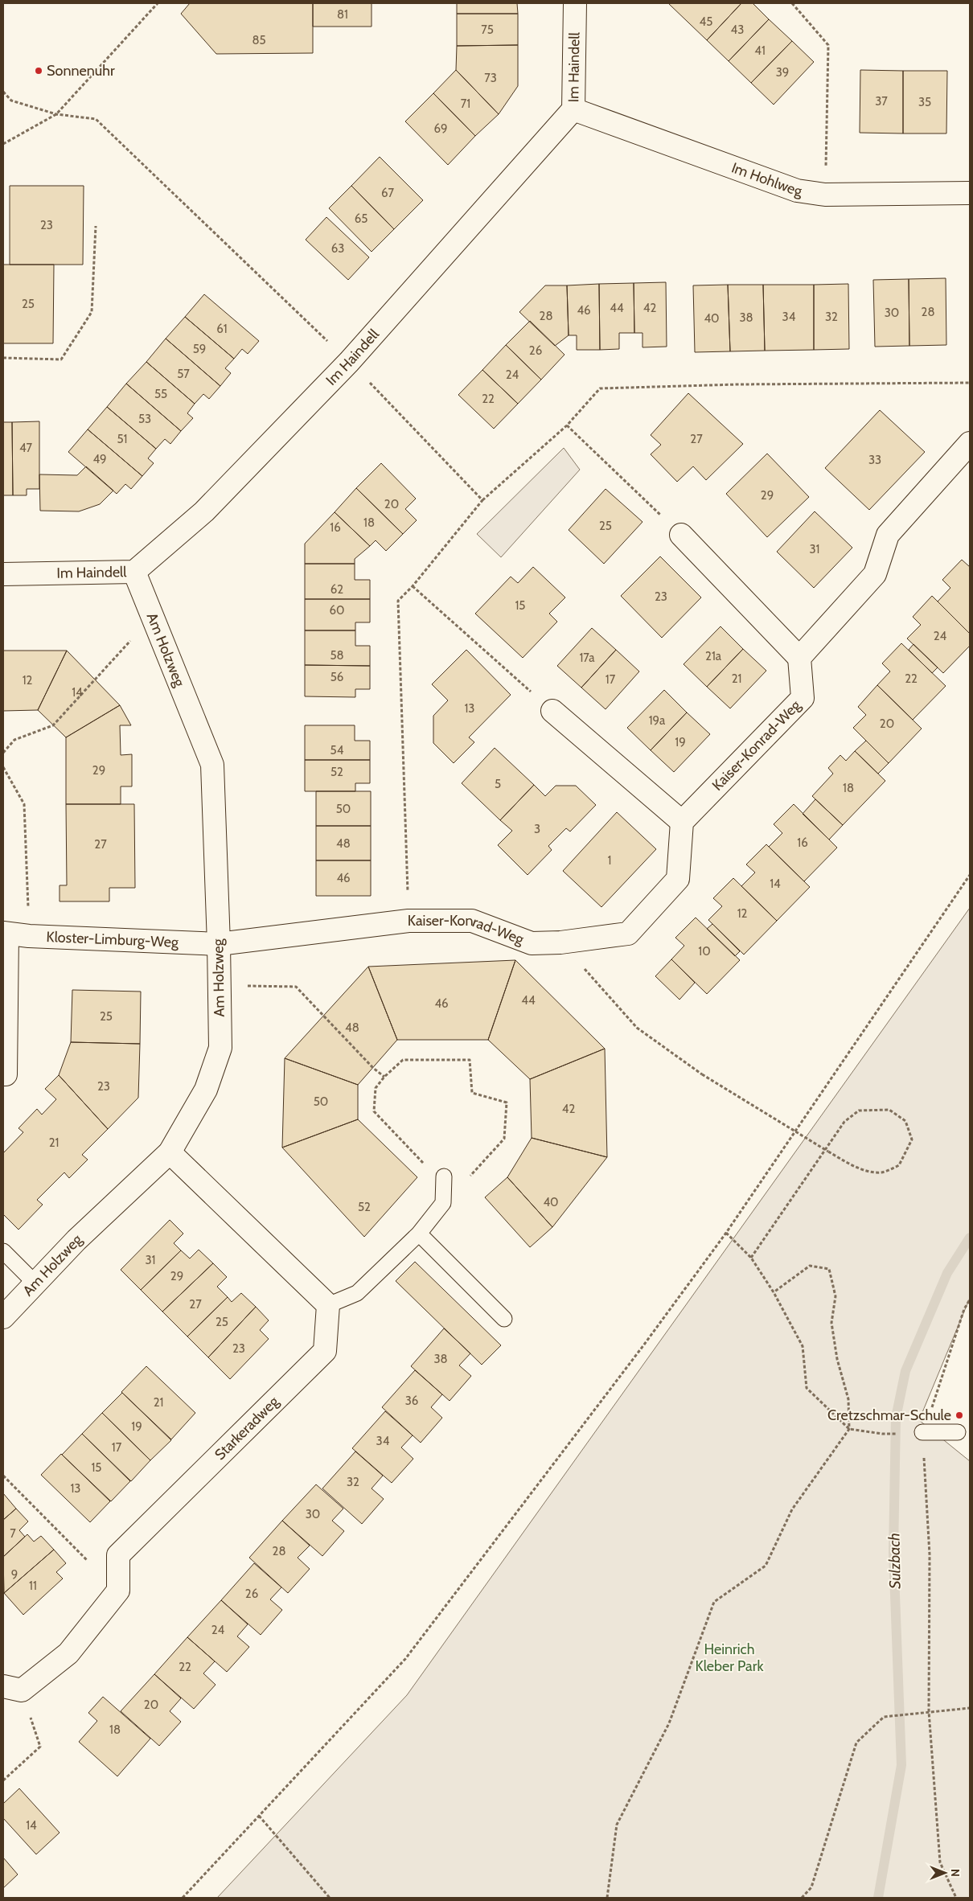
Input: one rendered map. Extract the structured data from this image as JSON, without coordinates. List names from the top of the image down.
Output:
{
  "streets": {
    "street": [
      "Im Haindell",
      "Im Hohlweg",
      "Am Holzweg",
      "Kaiser-Konrad-Weg",
      "Kloster-Limburg-Weg",
      "Starkeradweg"
    ]
  },
  "crossings": [
    ["Im Haindell", "Im Hohlweg"],
    ["Im Haindell", "Am Holzweg"],
    ["Am Holzweg", "Kaiser-Konrad-Weg"],
    ["Am Holzweg", "Kloster-Limburg-Weg"],
    ["Kaiser-Konrad-Weg", "Kloster-Limburg-Weg"]
  ],
  "water": ["Sulzbach"],
  "parks": ["Heinrich Kleber Park"],
  "places": ["Sonnenuhr", "Cretzschmar-Schule"],
  "house_numbers": [
    "81",
    "45",
    "75",
    "43",
    "85",
    "41",
    "39",
    "73",
    "37",
    "35",
    "71",
    "69",
    "67",
    "65",
    "23",
    "63",
    "25",
    "44",
    "42",
    "46",
    "28",
    "30",
    "28",
    "34",
    "32",
    "38",
    "40",
    "61",
    "59",
    "26",
    "57",
    "24",
    "55",
    "22",
    "53",
    "51",
    "27",
    "47",
    "49",
    "33",
    "29",
    "20",
    "18",
    "25",
    "16",
    "31",
    "62",
    "23",
    "15",
    "60",
    "24",
    "58",
    "21a",
    "17a",
    "56",
    "21",
    "22",
    "17",
    "12",
    "14",
    "13",
    "19a",
    "20",
    "19",
    "54",
    "29",
    "52",
    "5",
    "18",
    "50",
    "3",
    "16",
    "48",
    "27",
    "1",
    "46",
    "14",
    "12",
    "10",
    "44",
    "46",
    "25",
    "48",
    "23",
    "50",
    "42",
    "21",
    "40",
    "52",
    "31",
    "29",
    "27",
    "25",
    "23",
    "38",
    "36",
    "21",
    "19",
    "34",
    "17",
    "15",
    "32",
    "13",
    "30",
    "7",
    "28",
    "9",
    "11",
    "26",
    "24",
    "22",
    "20",
    "18",
    "14"
  ],
  "north": "right"
}
